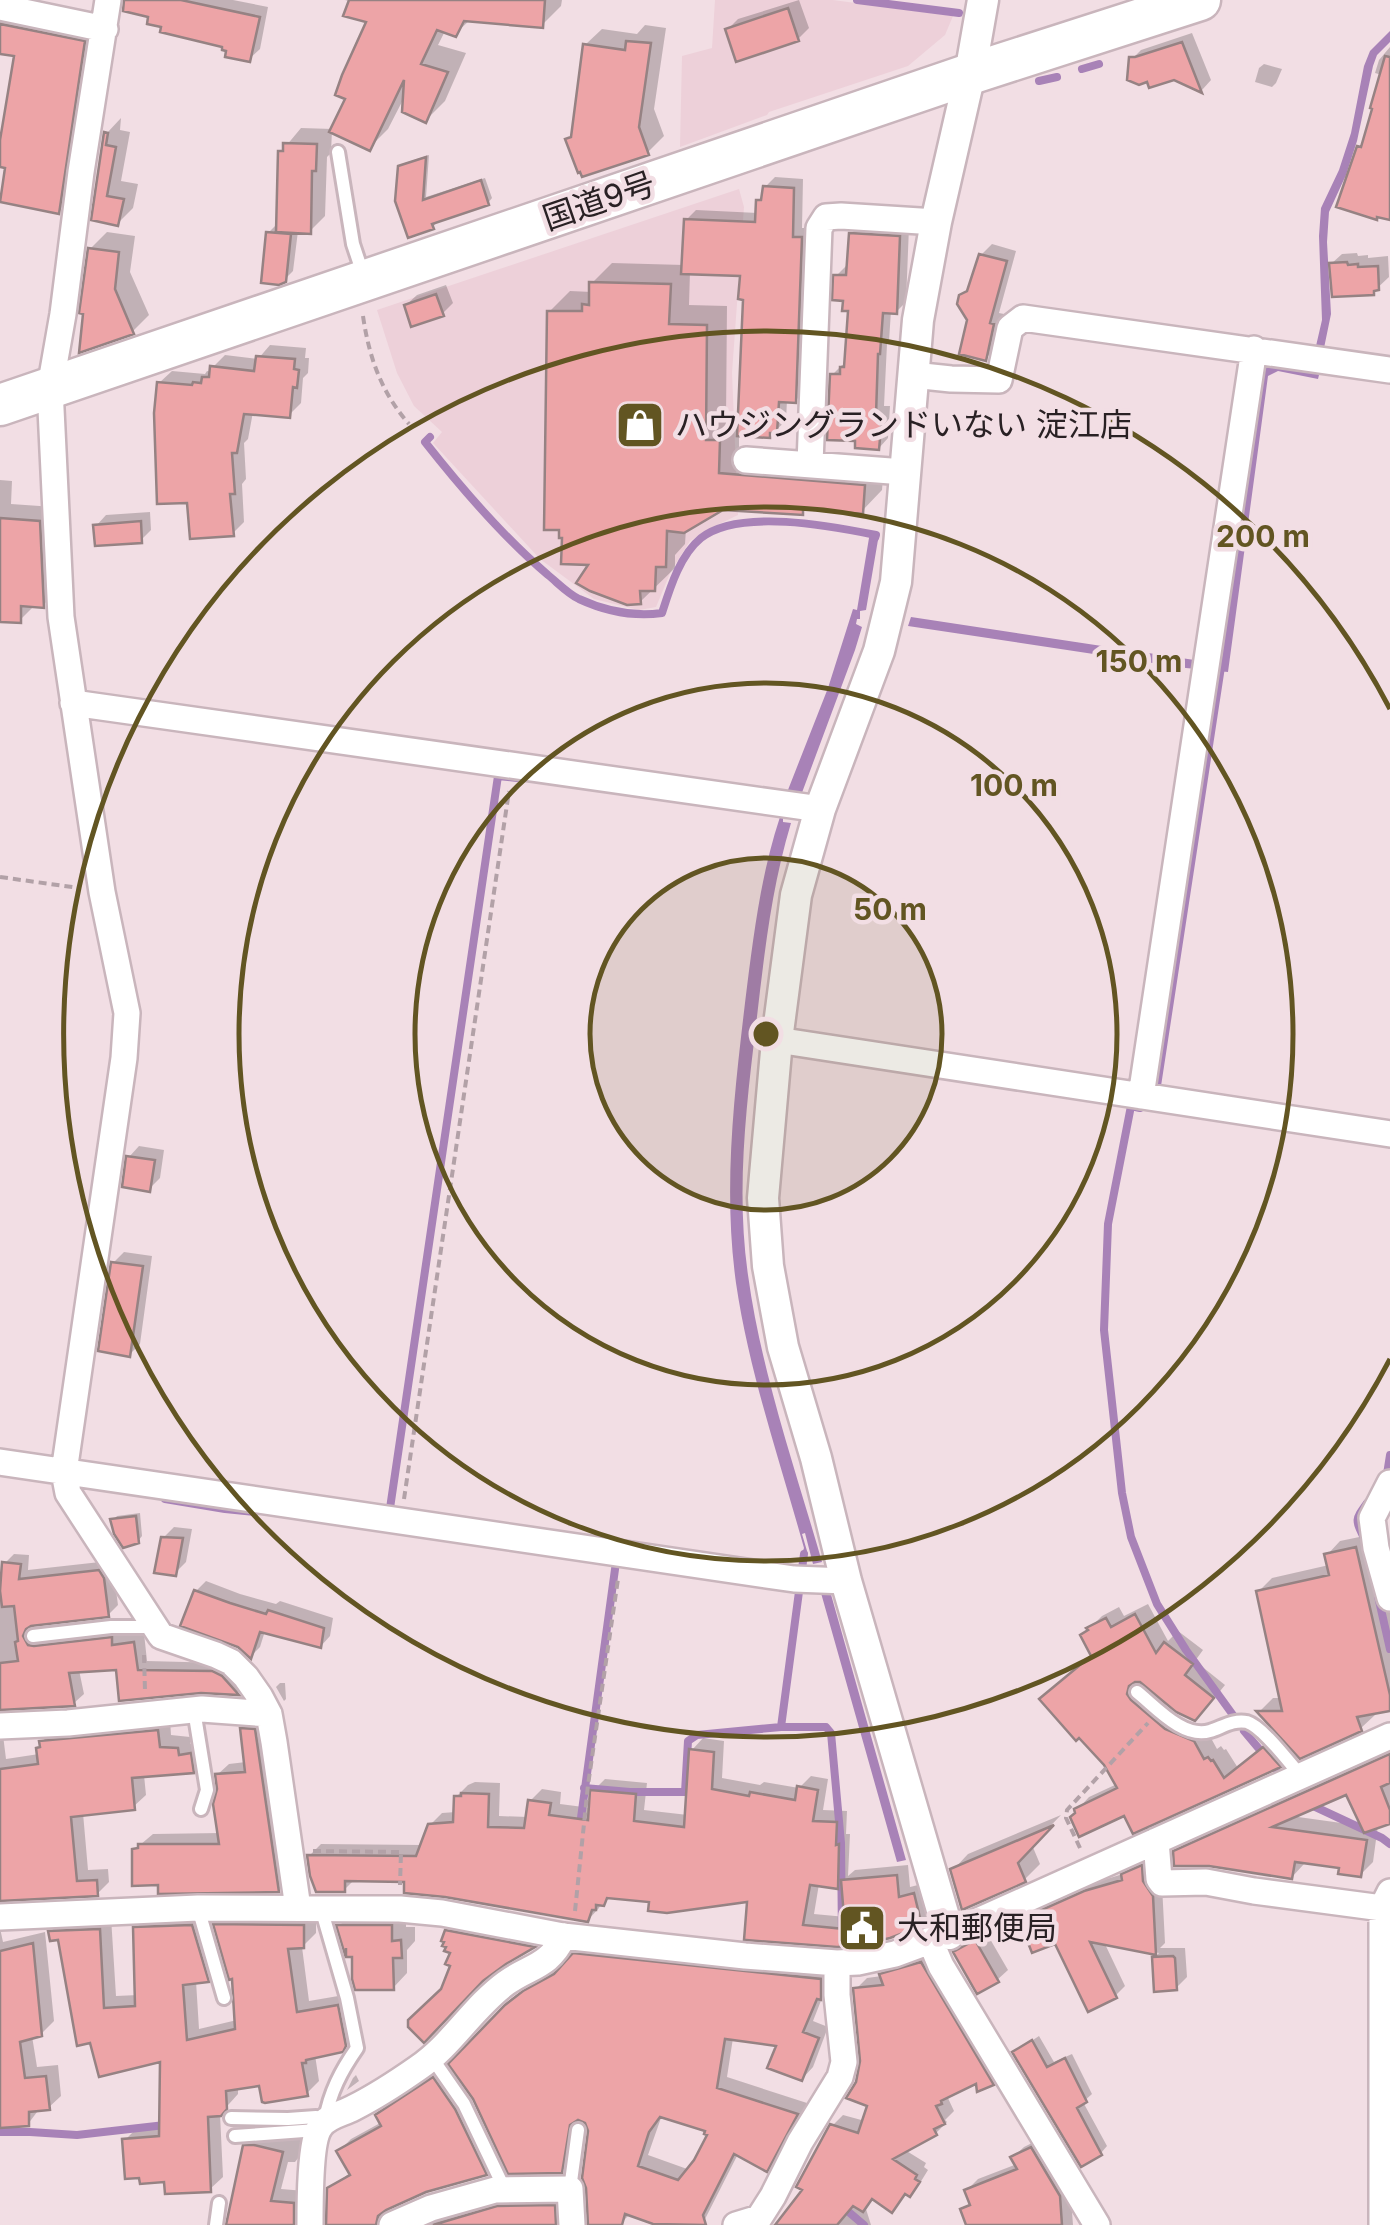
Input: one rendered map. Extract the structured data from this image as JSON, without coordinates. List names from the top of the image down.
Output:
{
  "streets": {
    "highway": ["国道9号"]
  },
  "places": {
    "shop": ["ハウジングランドいない 淀江店"],
    "public building": ["大和郵便局"]
  },
  "rings": [
    "200 m",
    "150 m",
    "100 m",
    "50 m"
  ]
}
